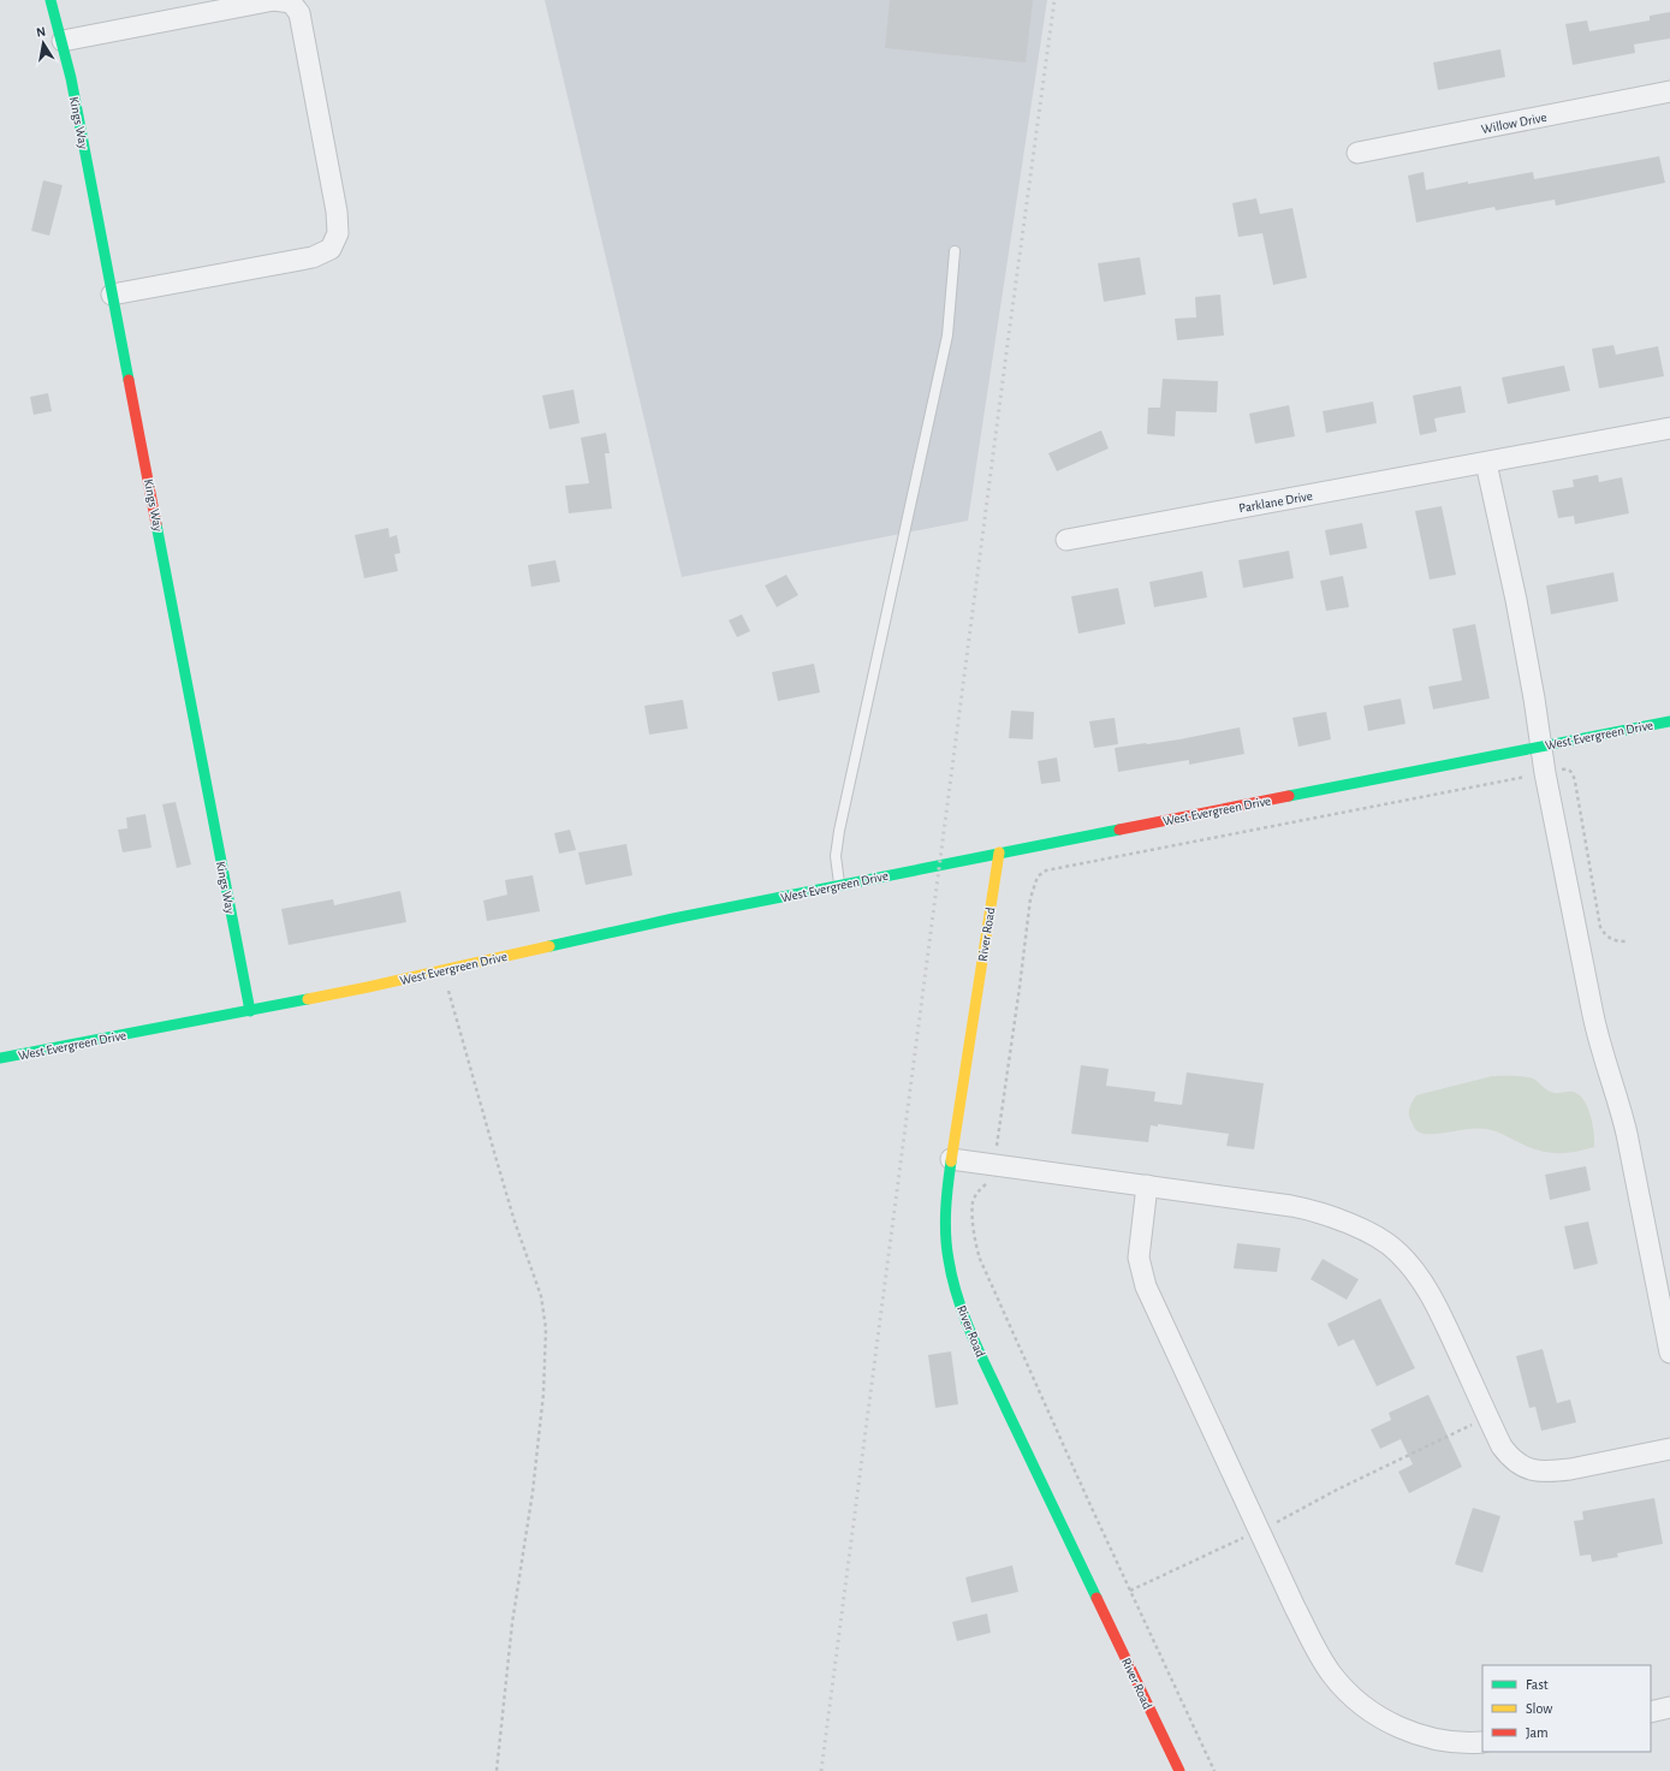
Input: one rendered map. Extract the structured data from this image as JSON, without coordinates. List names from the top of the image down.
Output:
{
  "streets": {
    "street": [
      "Kings Way",
      "Willow Drive",
      "Parklane Drive",
      "West Evergreen Drive",
      "River Road"
    ]
  },
  "crossings": [
    ["Kings Way", "West Evergreen Drive"],
    ["West Evergreen Drive", "River Road"]
  ],
  "legend": ["Fast", "Slow", "Jam"],
  "north": "top"
}
